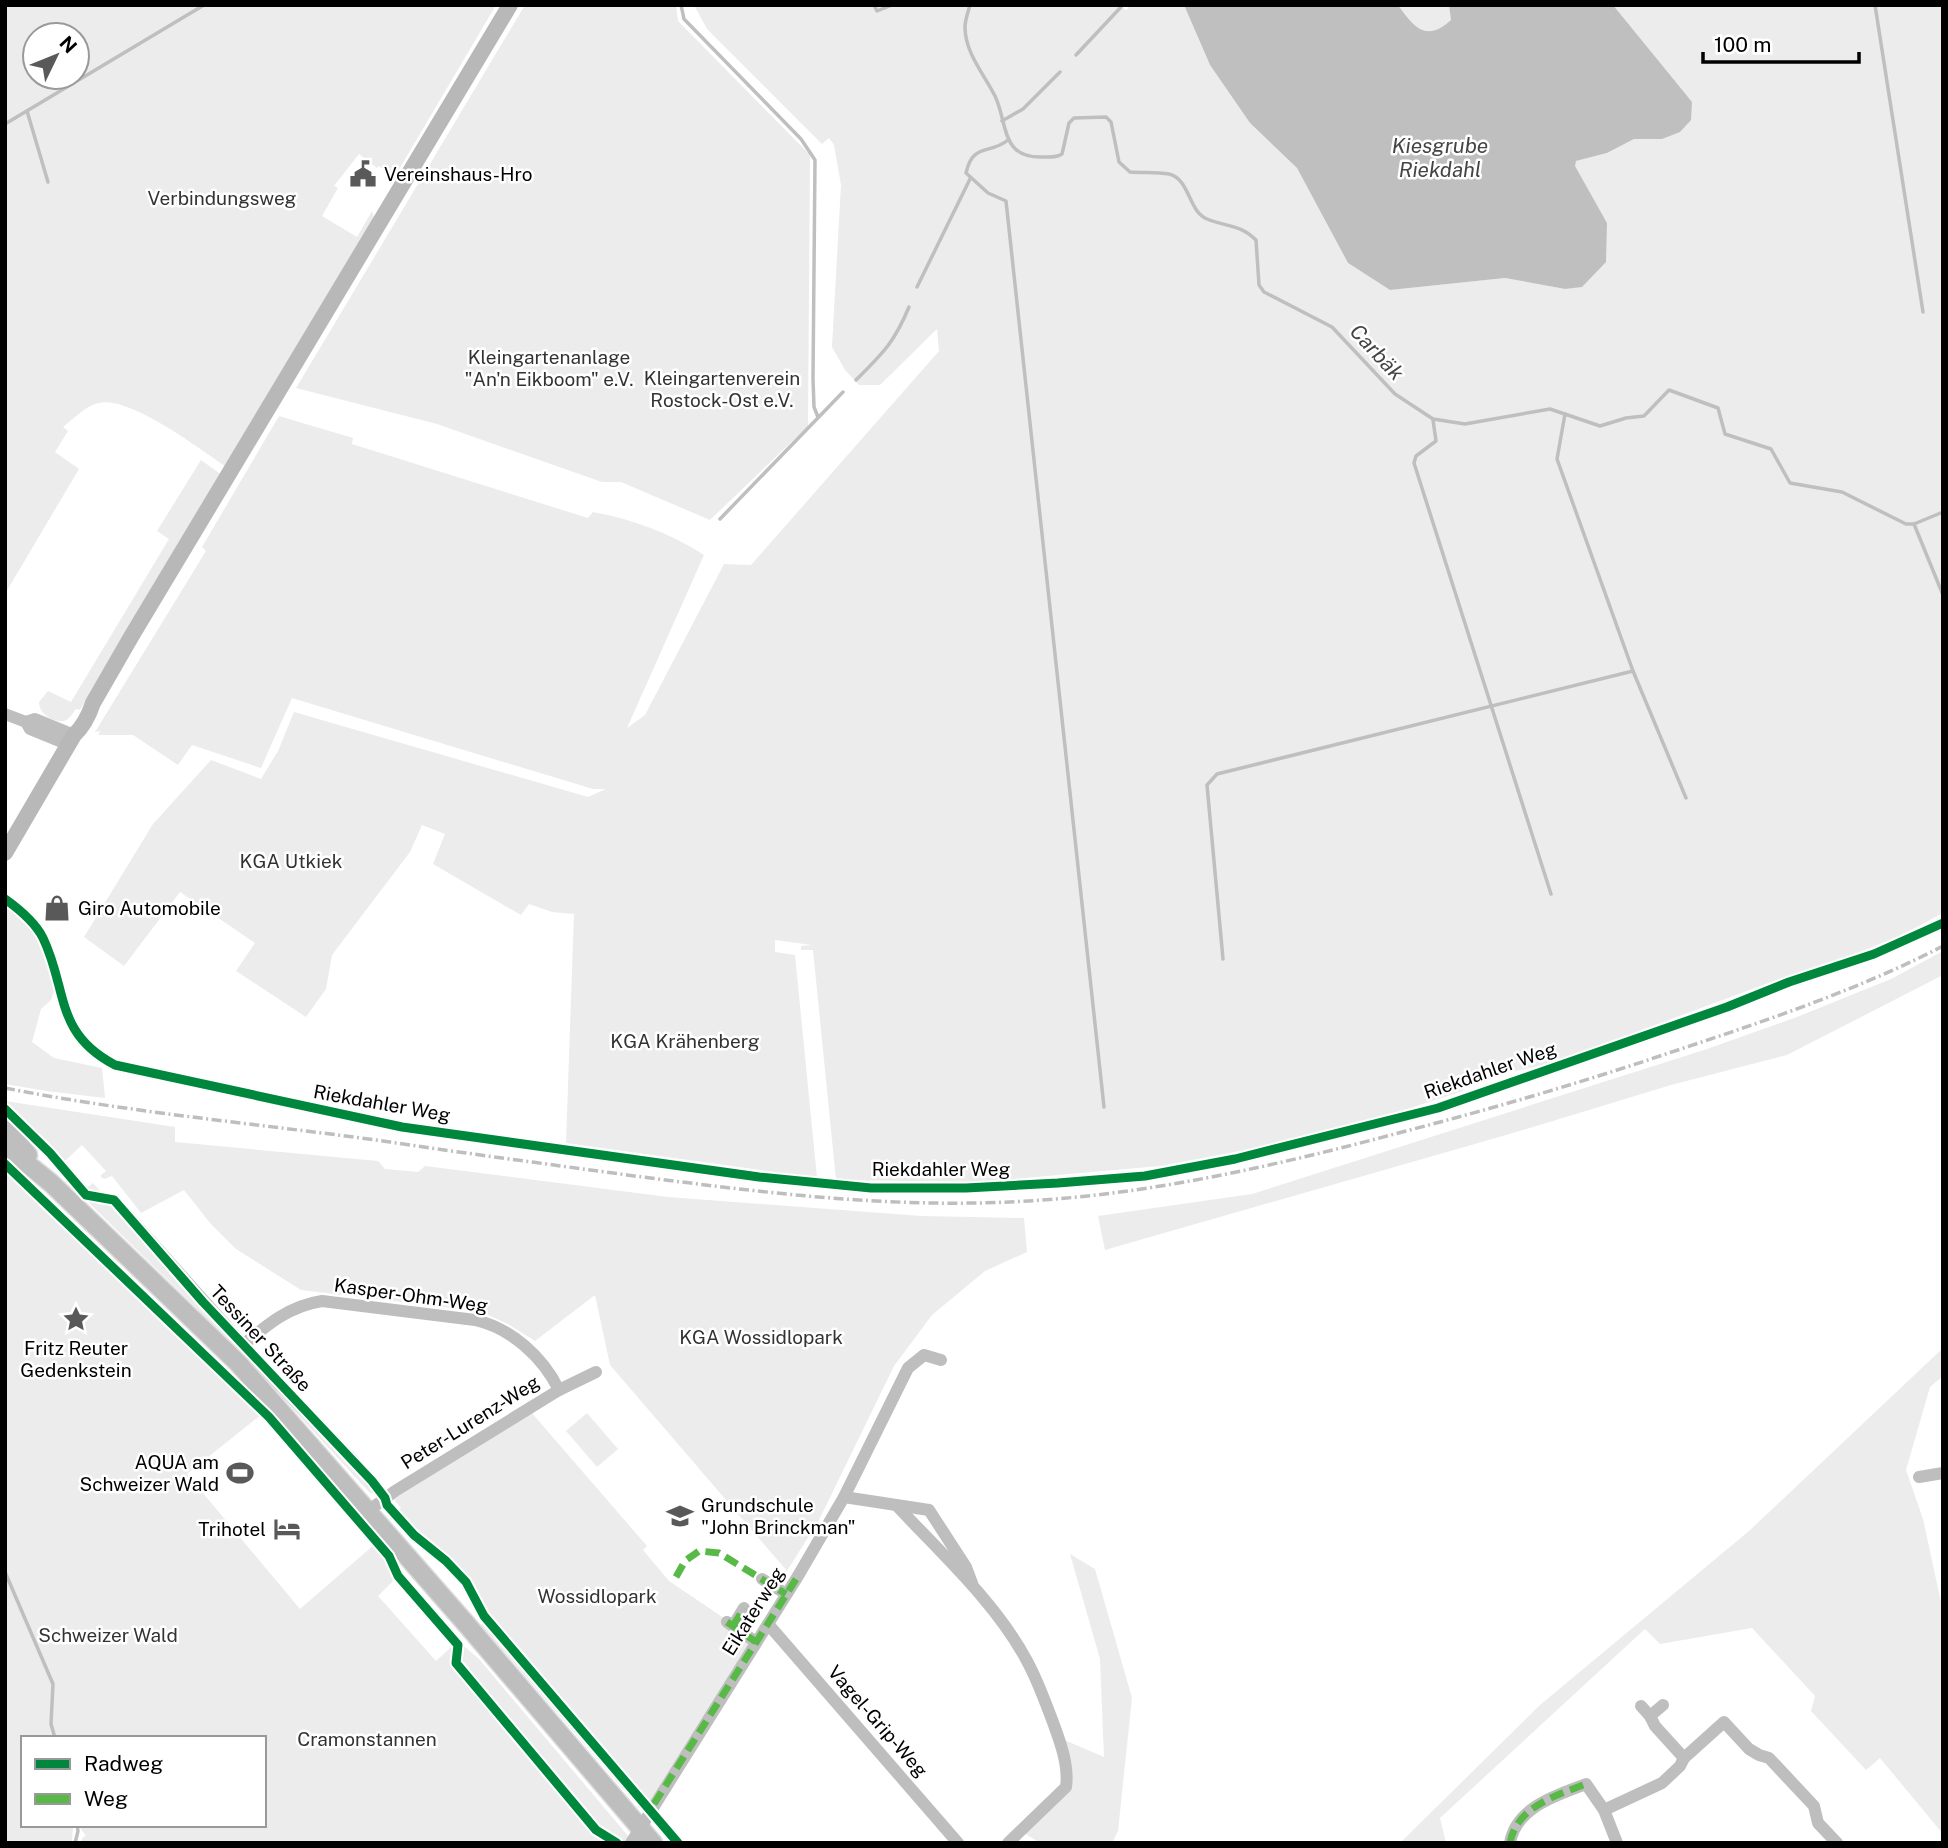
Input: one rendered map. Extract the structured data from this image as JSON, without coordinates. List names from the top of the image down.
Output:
{
  "streets": {
    "main road": ["Tessiner Straße"],
    "street": [
      "Riekdahler Weg",
      "Kasper-Ohm-Weg",
      "Peter-Lurenz-Weg",
      "Eikaterweg",
      "Vagel-Grip-Weg"
    ]
  },
  "crossings": [
    ["Kasper-Ohm-Weg", "Tessiner Straße"],
    ["Kasper-Ohm-Weg", "Peter-Lurenz-Weg"],
    ["Tessiner Straße", "Peter-Lurenz-Weg"],
    ["Tessiner Straße", "Eikaterweg"],
    ["Eikaterweg", "Vagel-Grip-Weg"]
  ],
  "water": ["Kiesgrube Riekdahl", "Carbäk"],
  "parks": [
    "Verbindungsweg",
    "Kleingartenanlage \"An'n Eikboom\" e.V.",
    "Kleingartenverein Rostock-Ost e.V.",
    "KGA Utkiek",
    "KGA Krähenberg",
    "KGA Wossidlopark",
    "Wossidlopark",
    "Schweizer Wald",
    "Cramonstannen"
  ],
  "places": {
    "public building": ["Vereinshaus-Hro"],
    "shop": ["Giro Automobile"],
    "place": ["Fritz Reuter Gedenkstein"],
    "sports": ["AQUA am Schweizer Wald"],
    "school or university": ["Grundschule \"John Brinckman\""],
    "hotel": ["Trihotel"]
  },
  "legend": ["Radweg", "Weg"],
  "scale_bar": "100 m",
  "north": "top right"
}
